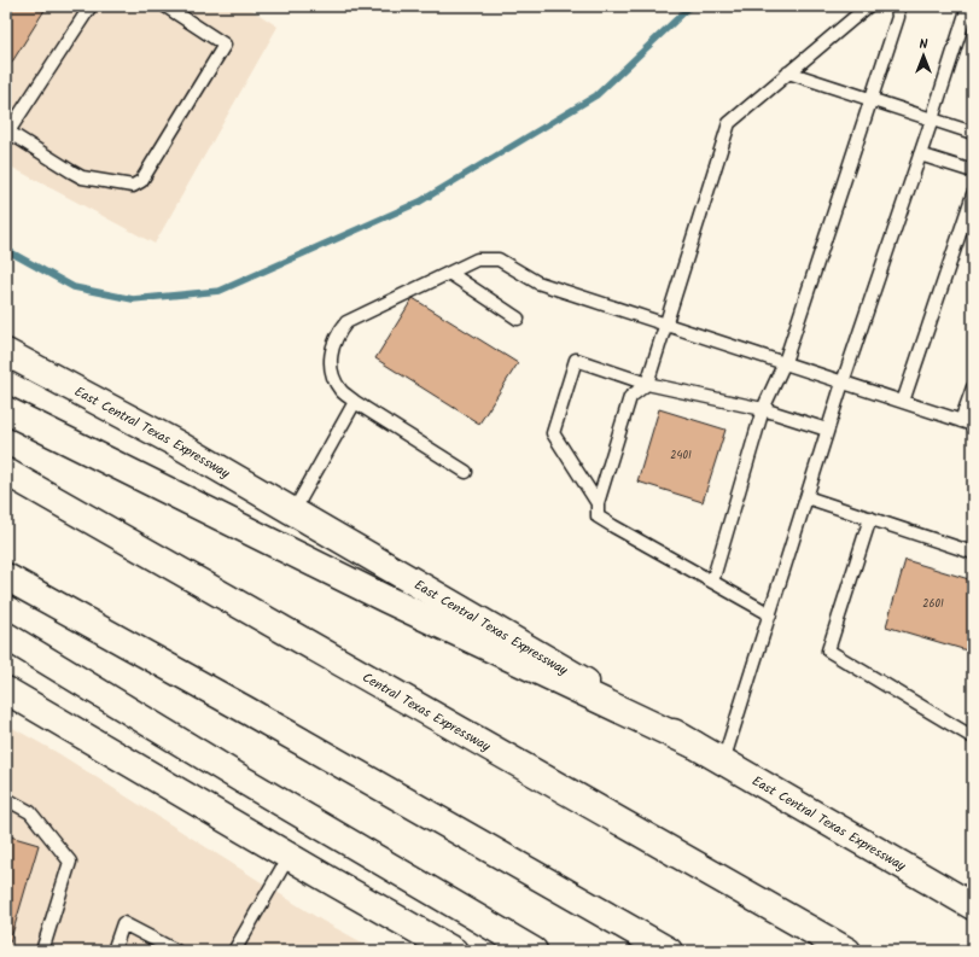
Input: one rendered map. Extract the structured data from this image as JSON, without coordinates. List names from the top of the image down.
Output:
{
  "streets": {
    "main road": ["East Central Texas Expressway", "Central Texas Expressway"]
  },
  "house_numbers": ["2401", "2601"],
  "north": "top"
}
